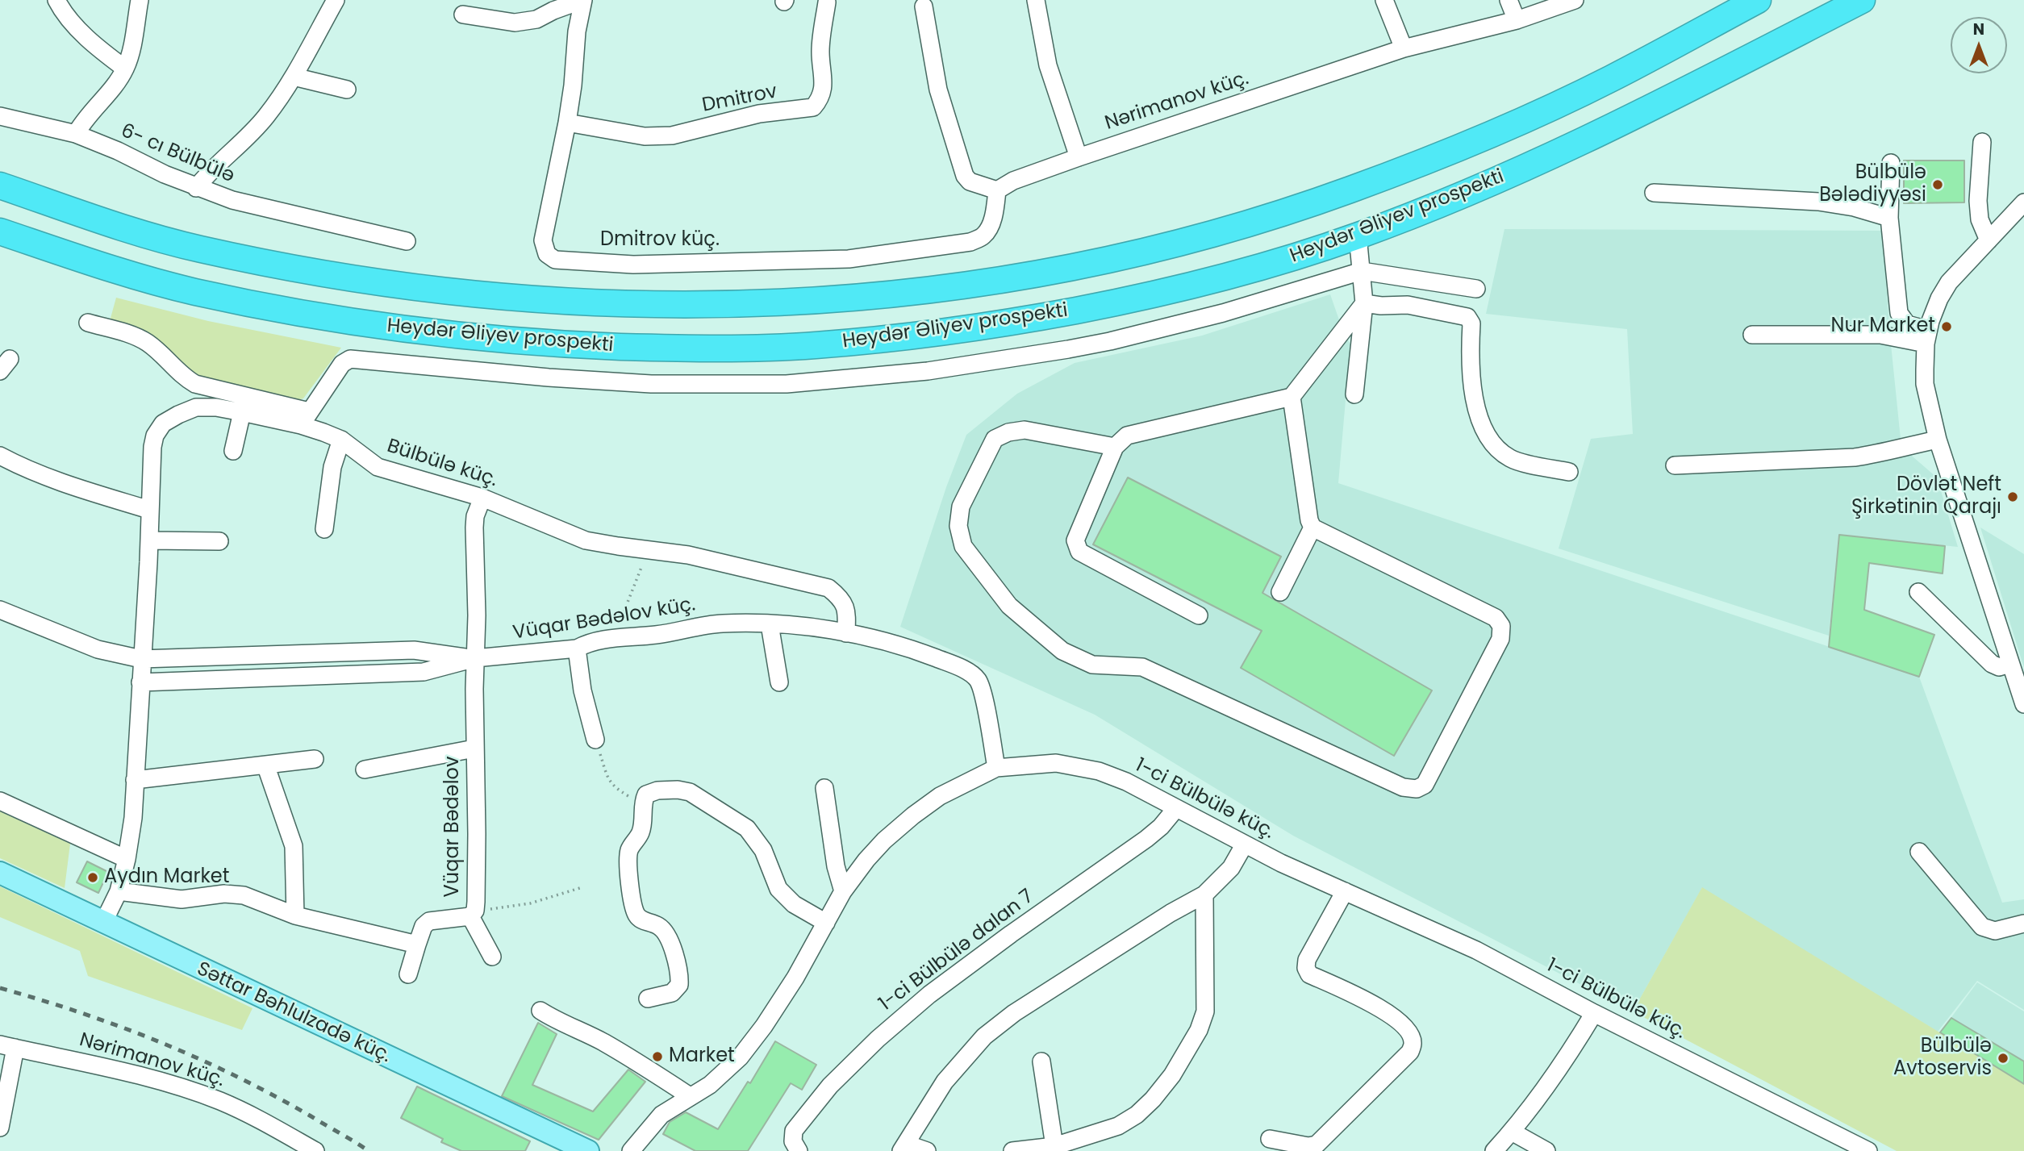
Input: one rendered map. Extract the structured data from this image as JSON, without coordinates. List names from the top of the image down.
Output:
{
  "streets": {
    "highway": ["Heydər Əliyev prospekti"],
    "main road": ["Səttar Bəhlulzadə küç."],
    "street": [
      "Dmitrov",
      "Nərimanov küç.",
      "6- cı Bülbülə",
      "Dmitrov küç.",
      "Bülbülə küç.",
      "Vüqar Bədəlov küç.",
      "1-ci Bülbülə küç.",
      "Vüqar Bədəlov",
      "1-ci Bülbülə dalan 7"
    ]
  },
  "crossings": [
    ["Dmitrov", "Dmitrov küç."],
    ["Nərimanov küç.", "Dmitrov küç."],
    ["Bülbülə küç.", "Vüqar Bədəlov küç."],
    ["Bülbülə küç.", "Vüqar Bədəlov"],
    ["Bülbülə küç.", "Səttar Bəhlulzadə küç."],
    ["Vüqar Bədəlov küç.", "1-ci Bülbülə küç."],
    ["Vüqar Bədəlov küç.", "Vüqar Bədəlov"],
    ["1-ci Bülbülə küç.", "1-ci Bülbülə dalan 7"]
  ],
  "places": [
    "Bülbülə Bələdiyyəsi",
    "Nur Market",
    "Dövlət Neft Şirkətinin Qarajı",
    "Aydın Market",
    "Market",
    "Bülbülə Avtoservis"
  ],
  "north": "top"
}
